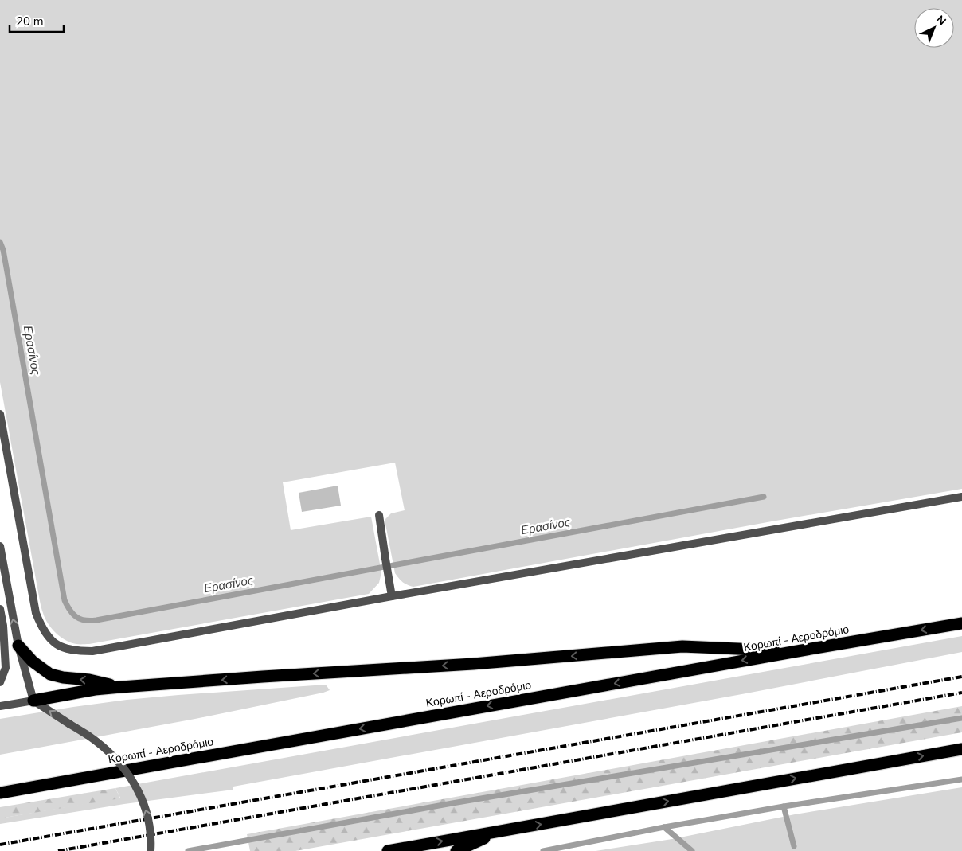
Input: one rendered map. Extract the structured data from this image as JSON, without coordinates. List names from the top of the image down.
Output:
{
  "streets": {
    "highway": ["Κορωπί - Αεροδρόμιο"]
  },
  "water": ["Ερασίνος"],
  "scale_bar": "20 m",
  "north": "top right"
}
